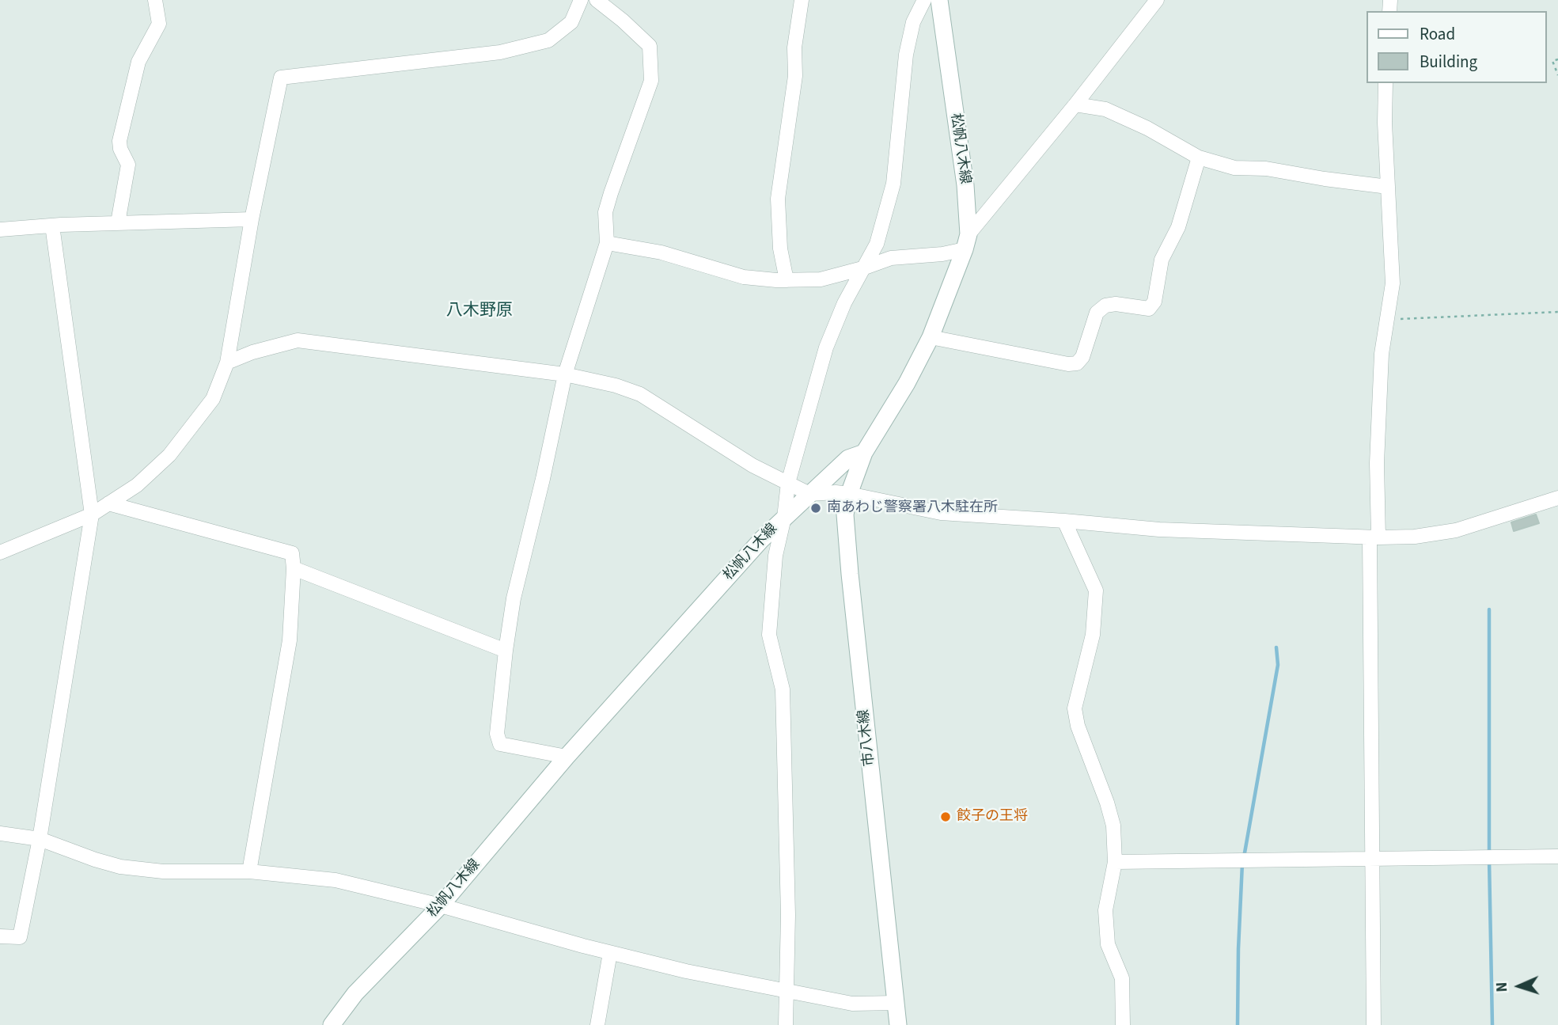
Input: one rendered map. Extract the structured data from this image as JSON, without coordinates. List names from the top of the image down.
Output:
{
  "streets": {
    "main road": ["松帆八木線", "市八木線"]
  },
  "crossings": [
    ["松帆八木線", "市八木線"]
  ],
  "districts": ["八木野原"],
  "places": ["南あわじ警察署八木駐在所", "餃子の王将"],
  "legend": ["Road", "Building"],
  "north": "left"
}
